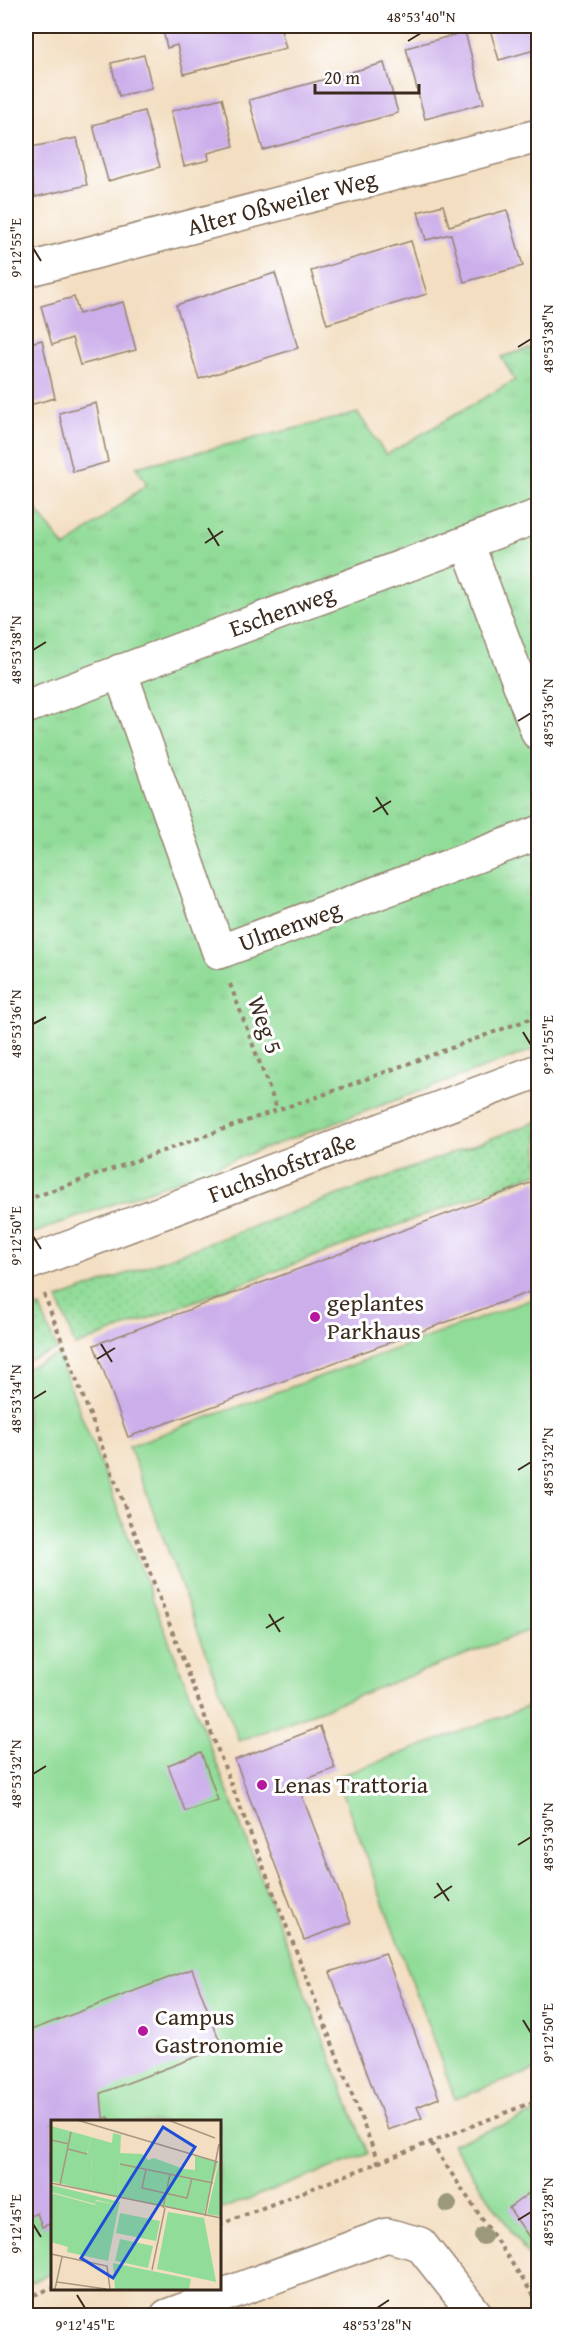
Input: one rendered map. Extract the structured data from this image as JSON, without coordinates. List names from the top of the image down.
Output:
{
  "streets": {
    "street": [
      "Alter Oßweiler Weg",
      "Eschenweg",
      "Ulmenweg",
      "Fuchshofstraße"
    ],
    "path": ["Weg 5"]
  },
  "crossings": [
    ["Eschenweg", "Ulmenweg"],
    ["Ulmenweg", "Weg 5"]
  ],
  "places": ["geplantes Parkhaus", "Lenas Trattoria", "Campus Gastronomie"],
  "scale_bar": "20 m",
  "coordinates": [
    "48°53'40\"N",
    "9°12'55\"E",
    "48°53'38\"N",
    "48°53'36\"N",
    "9°12'50\"E",
    "48°53'34\"N",
    "48°53'32\"N",
    "48°53'30\"N",
    "48°53'28\"N",
    "9°12'45\"E"
  ]
}
